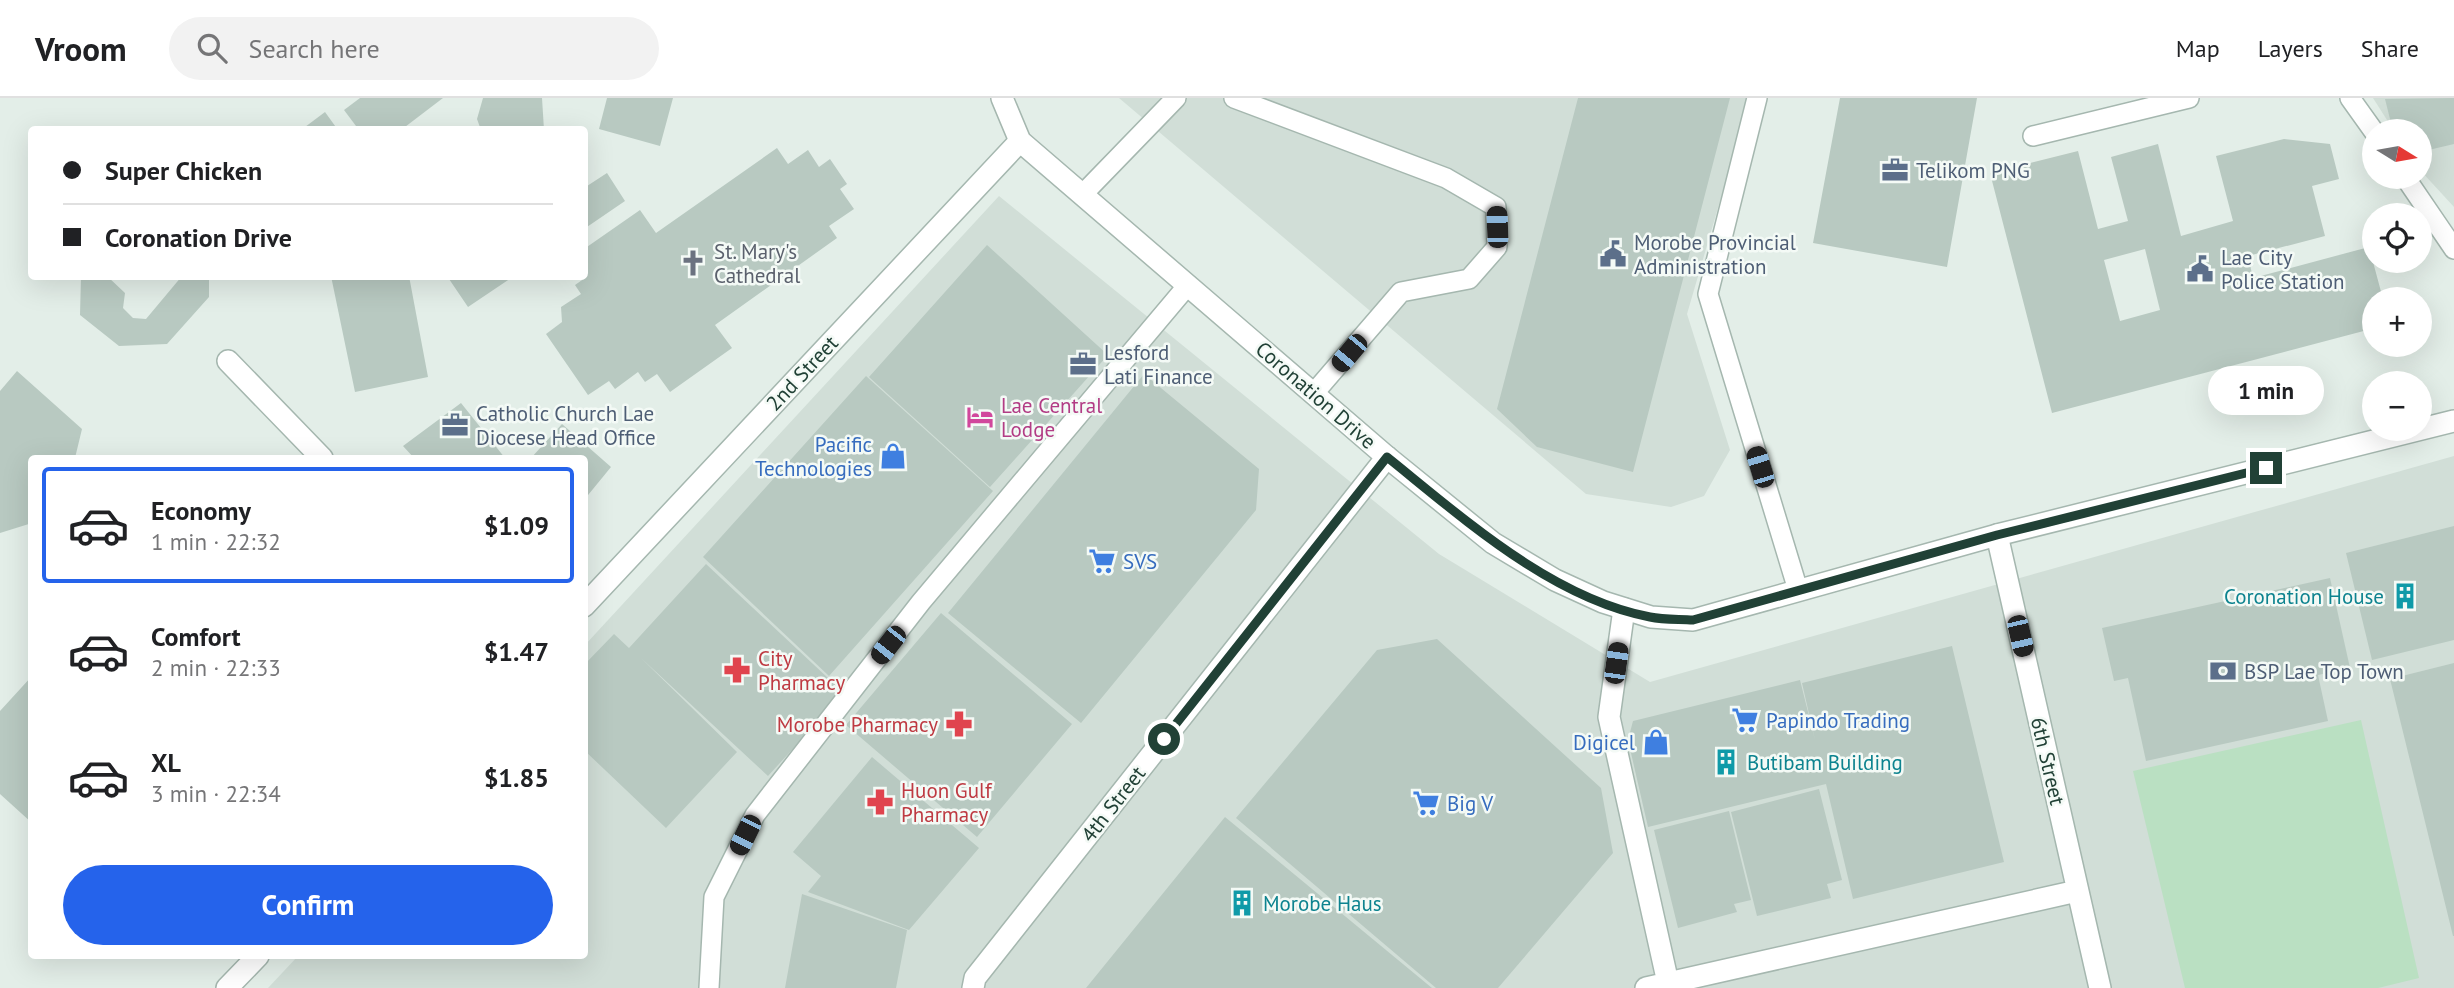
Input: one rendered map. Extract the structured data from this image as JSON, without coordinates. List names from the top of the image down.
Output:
{
  "streets": {
    "street": [
      "2nd Street",
      "Coronation Drive",
      "6th Street",
      "4th Street"
    ]
  },
  "crossings": [
    ["2nd Street", "Coronation Drive"],
    ["Coronation Drive", "6th Street"],
    ["Coronation Drive", "4th Street"]
  ],
  "places": {
    "office": ["Telikom PNG", "Lesford Lati Finance", "Catholic Church Lae Diocese Head Office"],
    "public building": ["Morobe Provincial Administration", "Lae City Police Station"],
    "church": ["St. Mary's Cathedral"],
    "hotel": ["Lae Central Lodge"],
    "shop": ["Pacific Technologies", "Digicel"],
    "supermarket": ["SVS", "Papindo Trading", "Big V"],
    "building": ["Coronation House", "Butibam Building", "Morobe Haus"],
    "pharmacy": ["City Pharmacy", "Morobe Pharmacy", "Huon Gulf Pharmacy"],
    "bank": ["BSP Lae Top Town"]
  },
  "north": "right",
  "page": {
    "header": "Vroom",
    "search": "Search here",
    "nav": ["Map", "Layers", "Share"],
    "map_buttons": ["+", "−"],
    "banner": ["Super Chicken", "Coronation Drive"],
    "bubble": "1 min",
    "list": [
      {
        "name": "Economy",
        "note": "1 min · 22:32",
        "value": "$1.09"
      },
      {
        "name": "Comfort",
        "note": "2 min · 22:33",
        "value": "$1.47"
      },
      {
        "name": "XL",
        "note": "3 min · 22:34",
        "value": "$1.85"
      }
    ],
    "buttons": "Confirm"
  }
}
